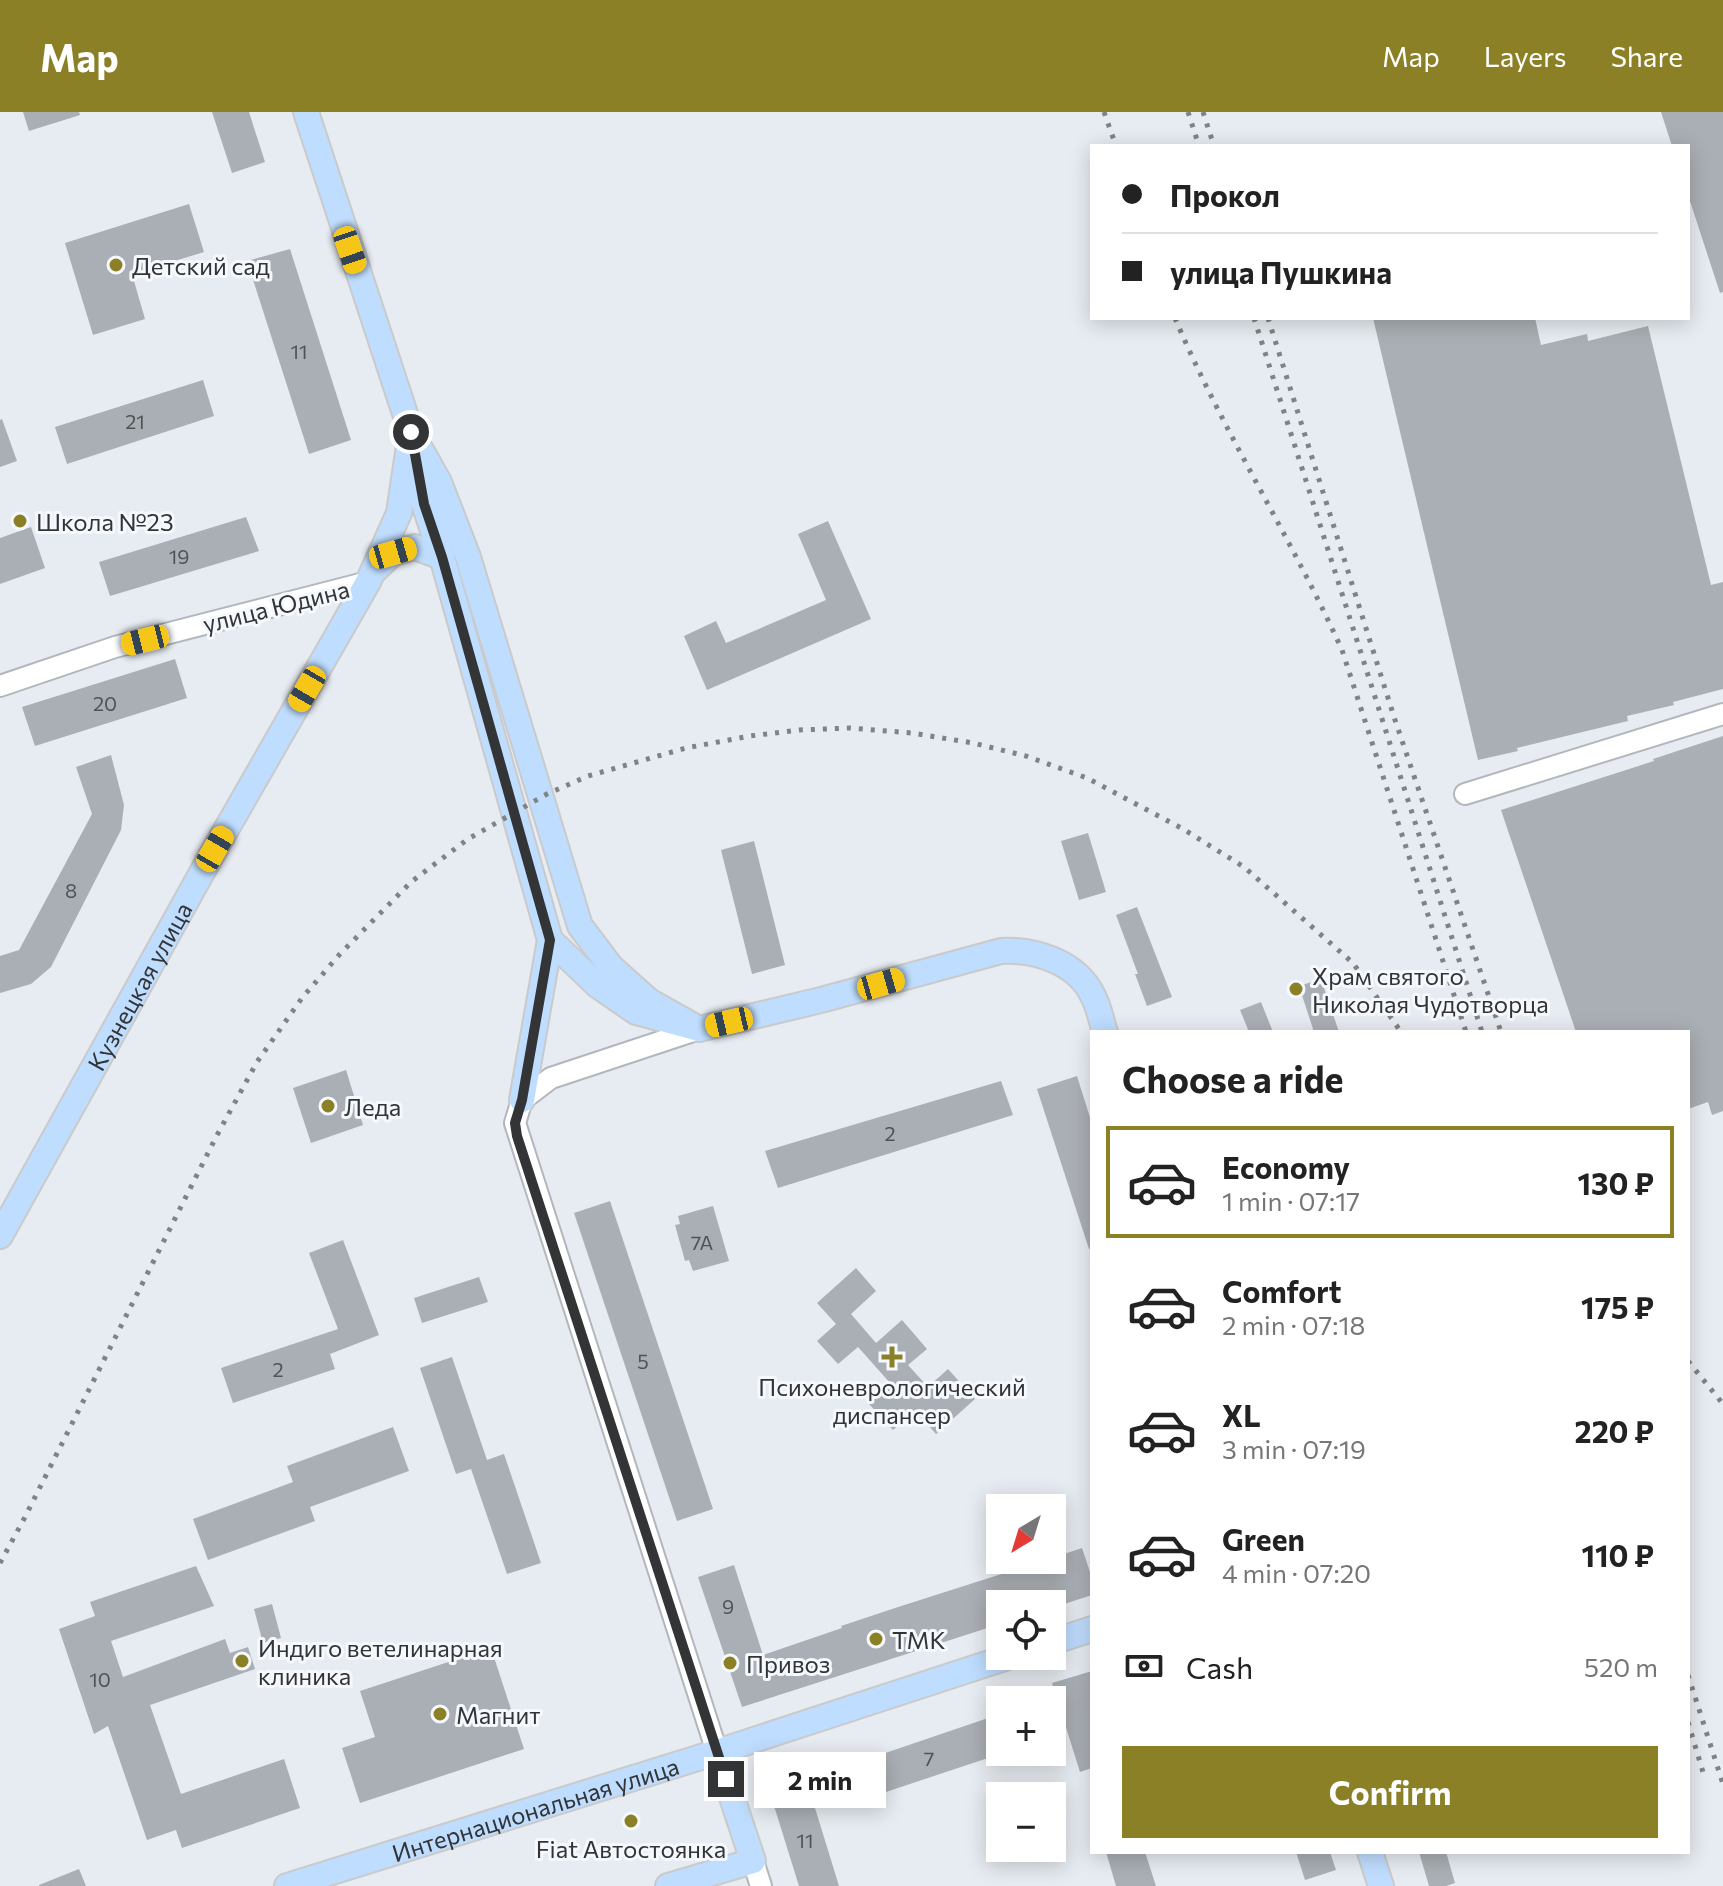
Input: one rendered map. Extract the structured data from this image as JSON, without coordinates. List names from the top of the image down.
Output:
{
  "streets": {
    "main road": ["Кузнецкая улица", "Интернациональная улица"],
    "street": ["улица Юдина"]
  },
  "crossings": [
    ["улица Юдина", "Кузнецкая улица"]
  ],
  "places": {
    "other": [
      "Детский сад",
      "Школа №23",
      "Храм святого Николая Чудотворца",
      "Леда",
      "ТМК",
      "Индиго ветелинарная клиника",
      "Привоз",
      "Магнит",
      "Fiat Автостоянка"
    ],
    "health": ["Психоневрологический диспансер"]
  },
  "house_numbers": [
    "11",
    "21",
    "19",
    "20",
    "8",
    "2",
    "7А",
    "5",
    "2",
    "9",
    "10",
    "7",
    "11"
  ],
  "north": "bottom left",
  "page": {
    "header": "Map",
    "nav": ["Map", "Layers", "Share"],
    "banner": ["Прокол", "улица Пушкина"],
    "heading": "Choose a ride",
    "list": [
      {
        "name": "Economy",
        "note": "1 min · 07:17",
        "value": "130 ₽"
      },
      {
        "name": "Comfort",
        "note": "2 min · 07:18",
        "value": "175 ₽"
      },
      {
        "name": "XL",
        "note": "3 min · 07:19",
        "value": "220 ₽"
      },
      {
        "name": "Green",
        "note": "4 min · 07:20",
        "value": "110 ₽"
      }
    ],
    "map_buttons": ["+", "−"],
    "pay": ["Cash", "520 m"],
    "buttons": "Confirm",
    "bubble": "2 min"
  }
}
